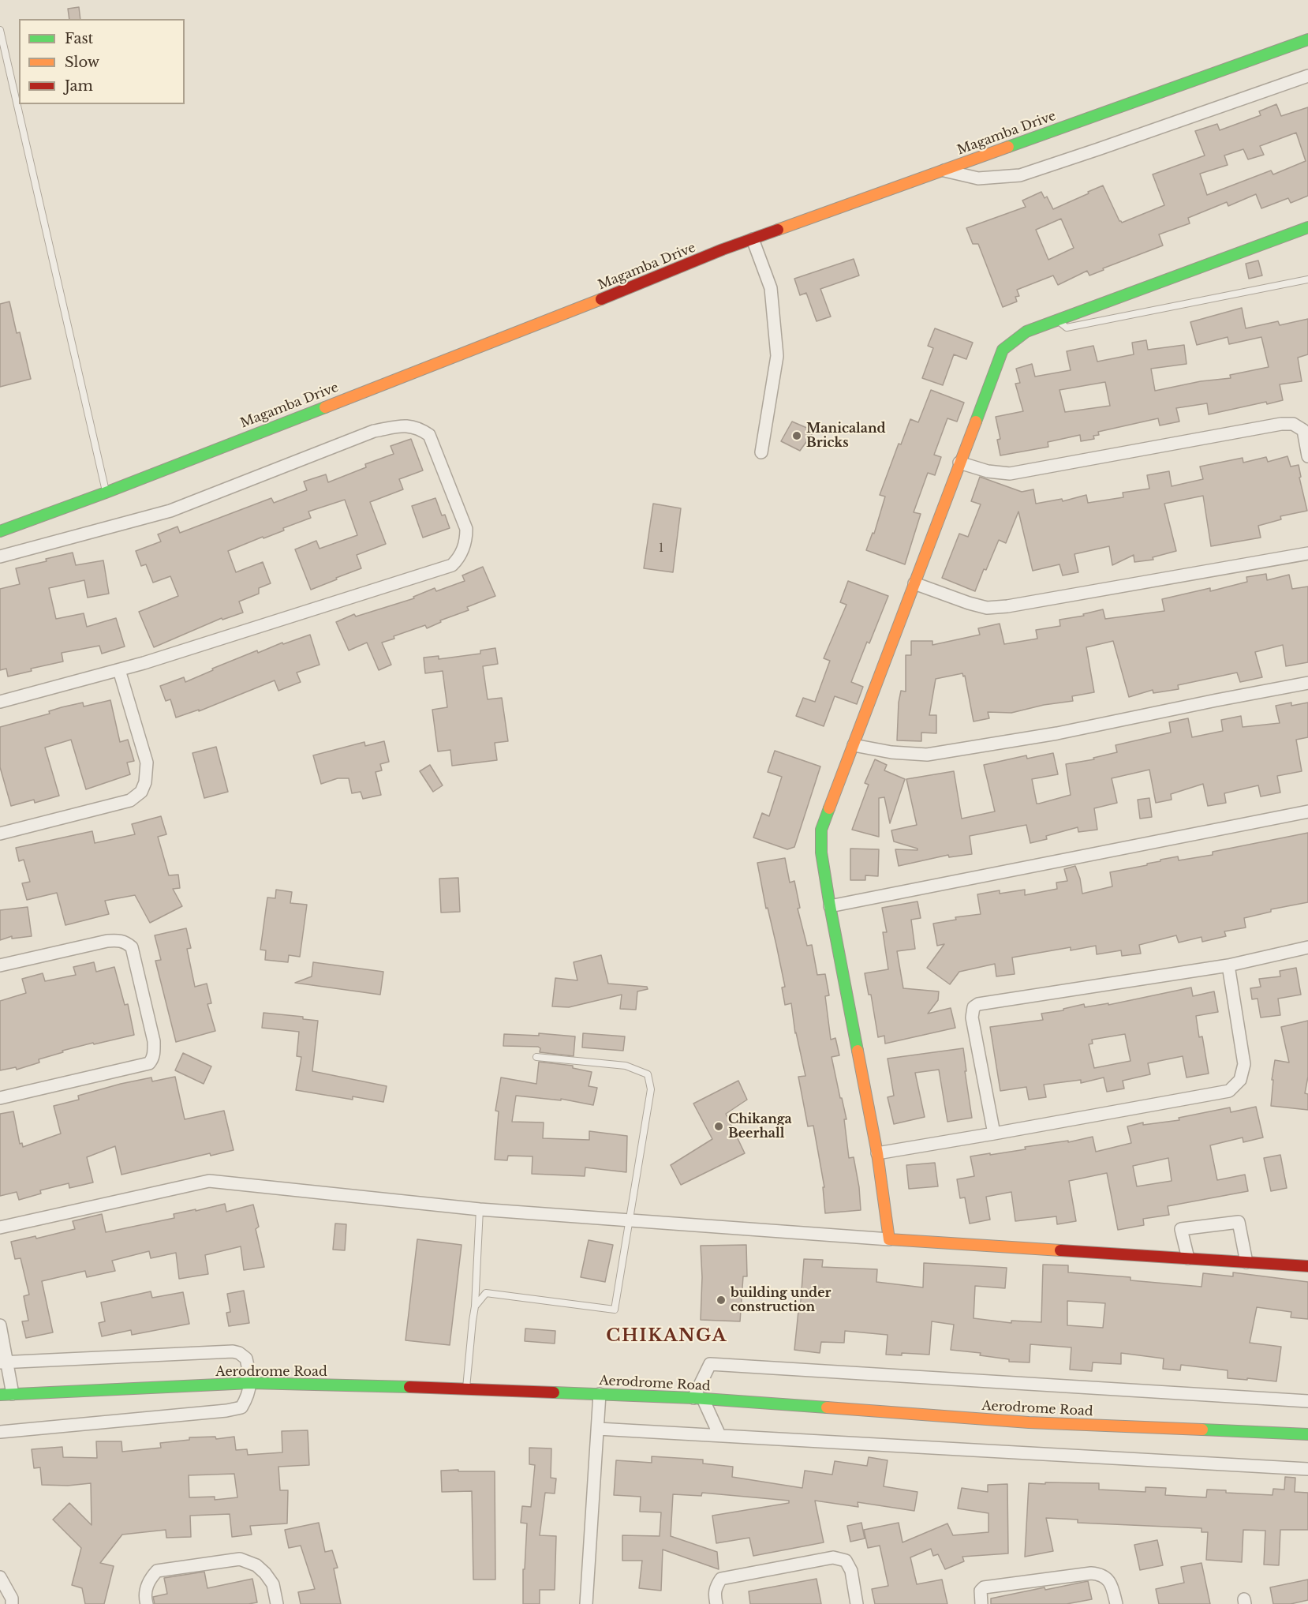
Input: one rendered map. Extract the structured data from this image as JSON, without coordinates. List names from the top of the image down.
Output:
{
  "streets": {
    "street": ["Magamba Drive", "Aerodrome Road"]
  },
  "districts": ["CHIKANGA"],
  "places": ["Manicaland Bricks", "Chikanga Beerhall", "building under construction"],
  "house_numbers": ["1"],
  "legend": ["Fast", "Slow", "Jam"]
}
